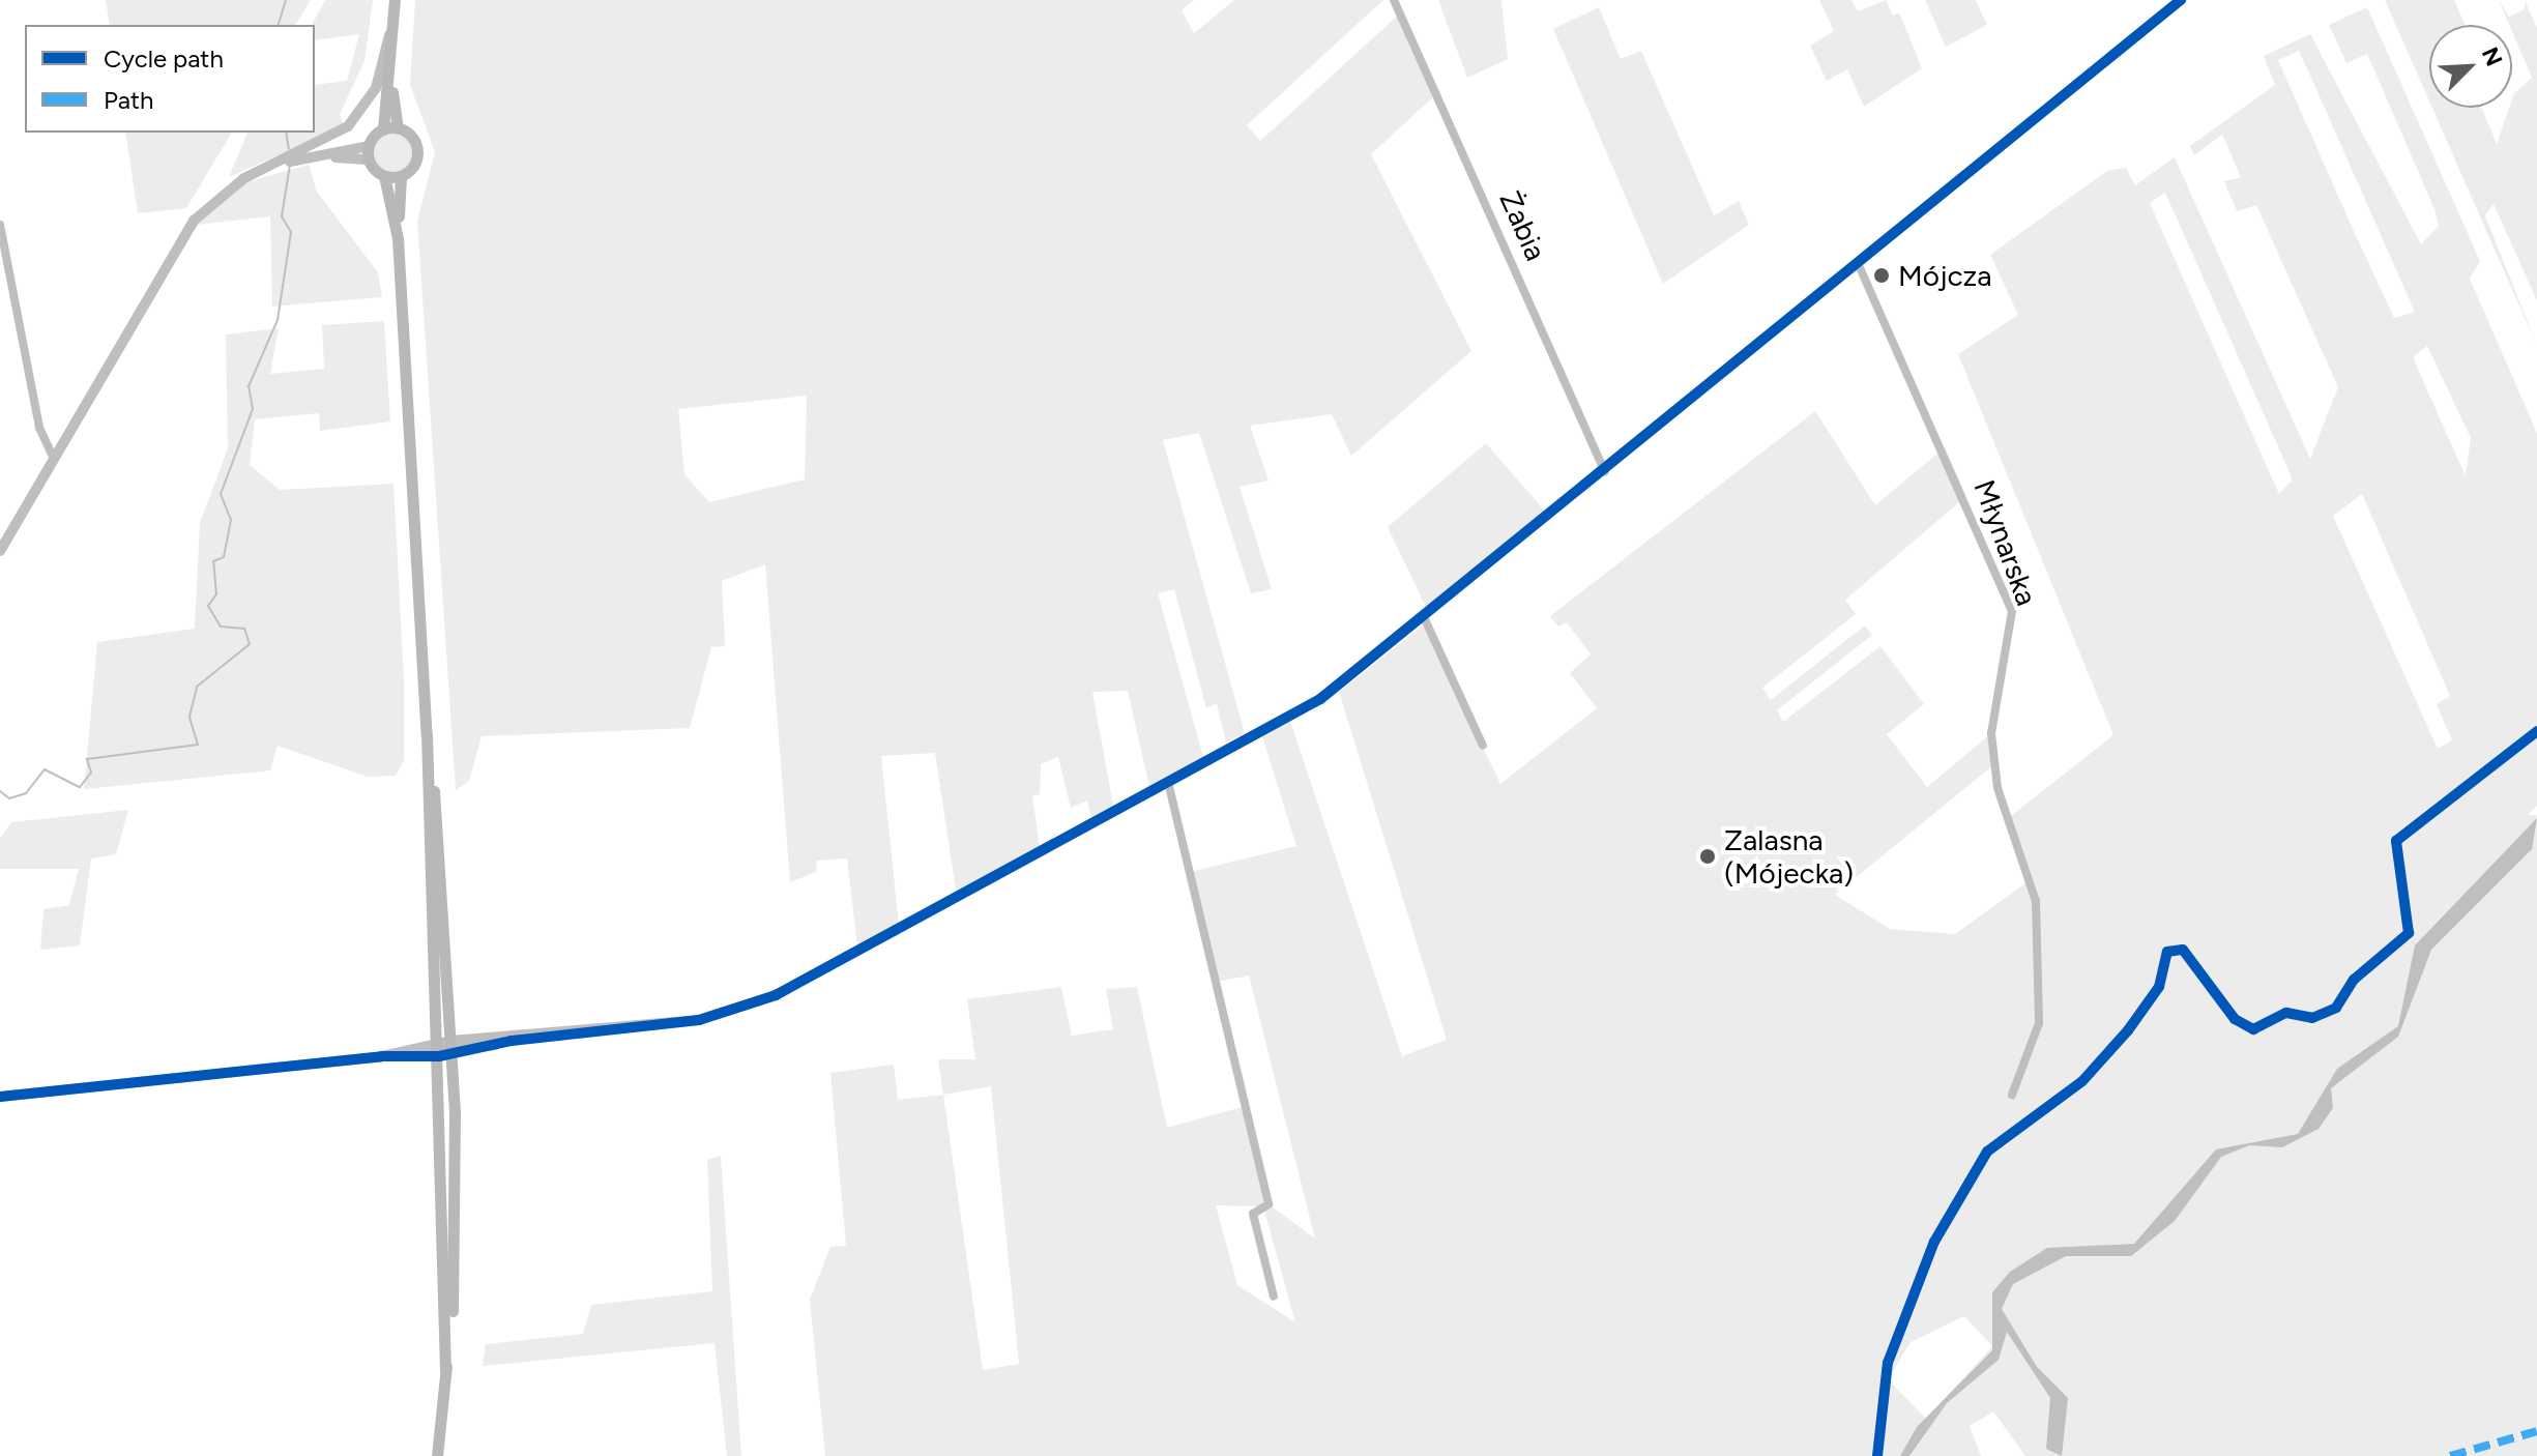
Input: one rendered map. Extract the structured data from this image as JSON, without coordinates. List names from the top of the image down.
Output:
{
  "streets": {
    "street": ["Żabia", "Młynarska"]
  },
  "places": ["Mójcza", "Zalasna (Mójecka)"],
  "legend": ["Cycle path", "Path"],
  "north": "top right"
}
